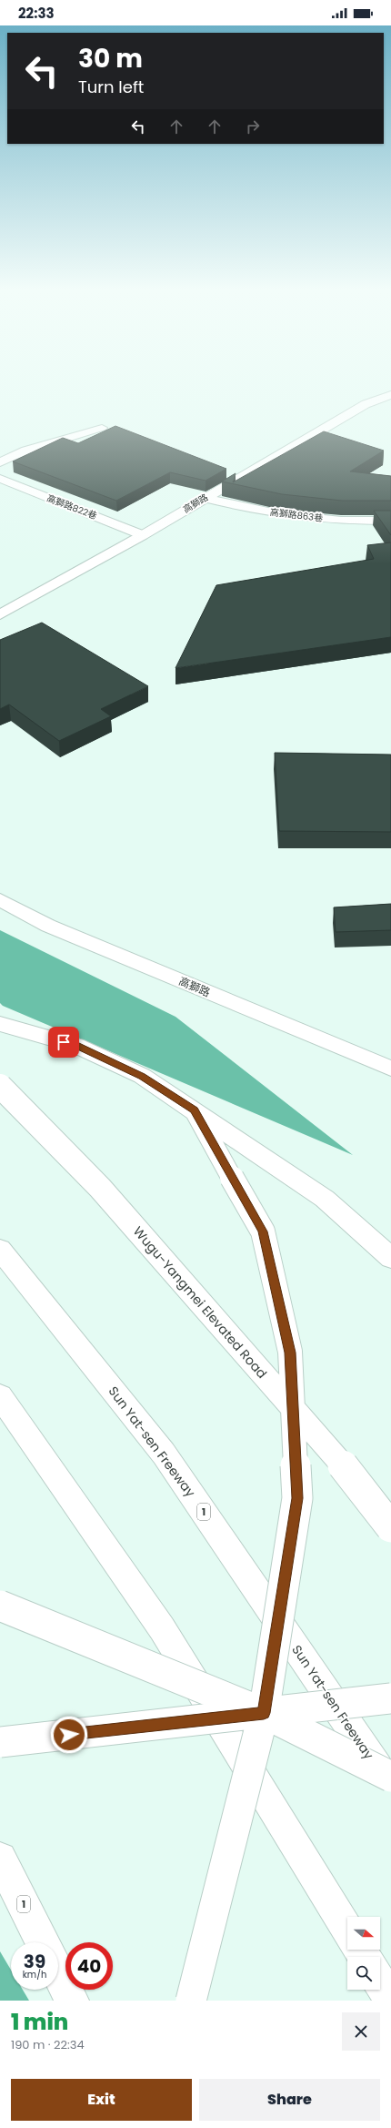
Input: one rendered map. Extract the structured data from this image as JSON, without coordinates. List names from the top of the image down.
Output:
{
  "streets": {
    "main road": [
      "高獅路",
      "Wugu-Yangmei Elevated Road",
      "Sun Yat-sen Freeway",
      "1"
    ],
    "lane": ["高獅路822巷", "高獅路863巷"]
  },
  "crossings": [
    ["高獅路", "高獅路822巷"],
    ["高獅路", "高獅路863巷"]
  ],
  "north": "right",
  "page": {
    "status": "22:33",
    "turn": ["30 m", "Turn left"],
    "speed": "39 km/h",
    "limit": "40",
    "heading": ["1 min", "190 m · 22:34"],
    "buttons": ["Exit", "Share"]
  }
}
